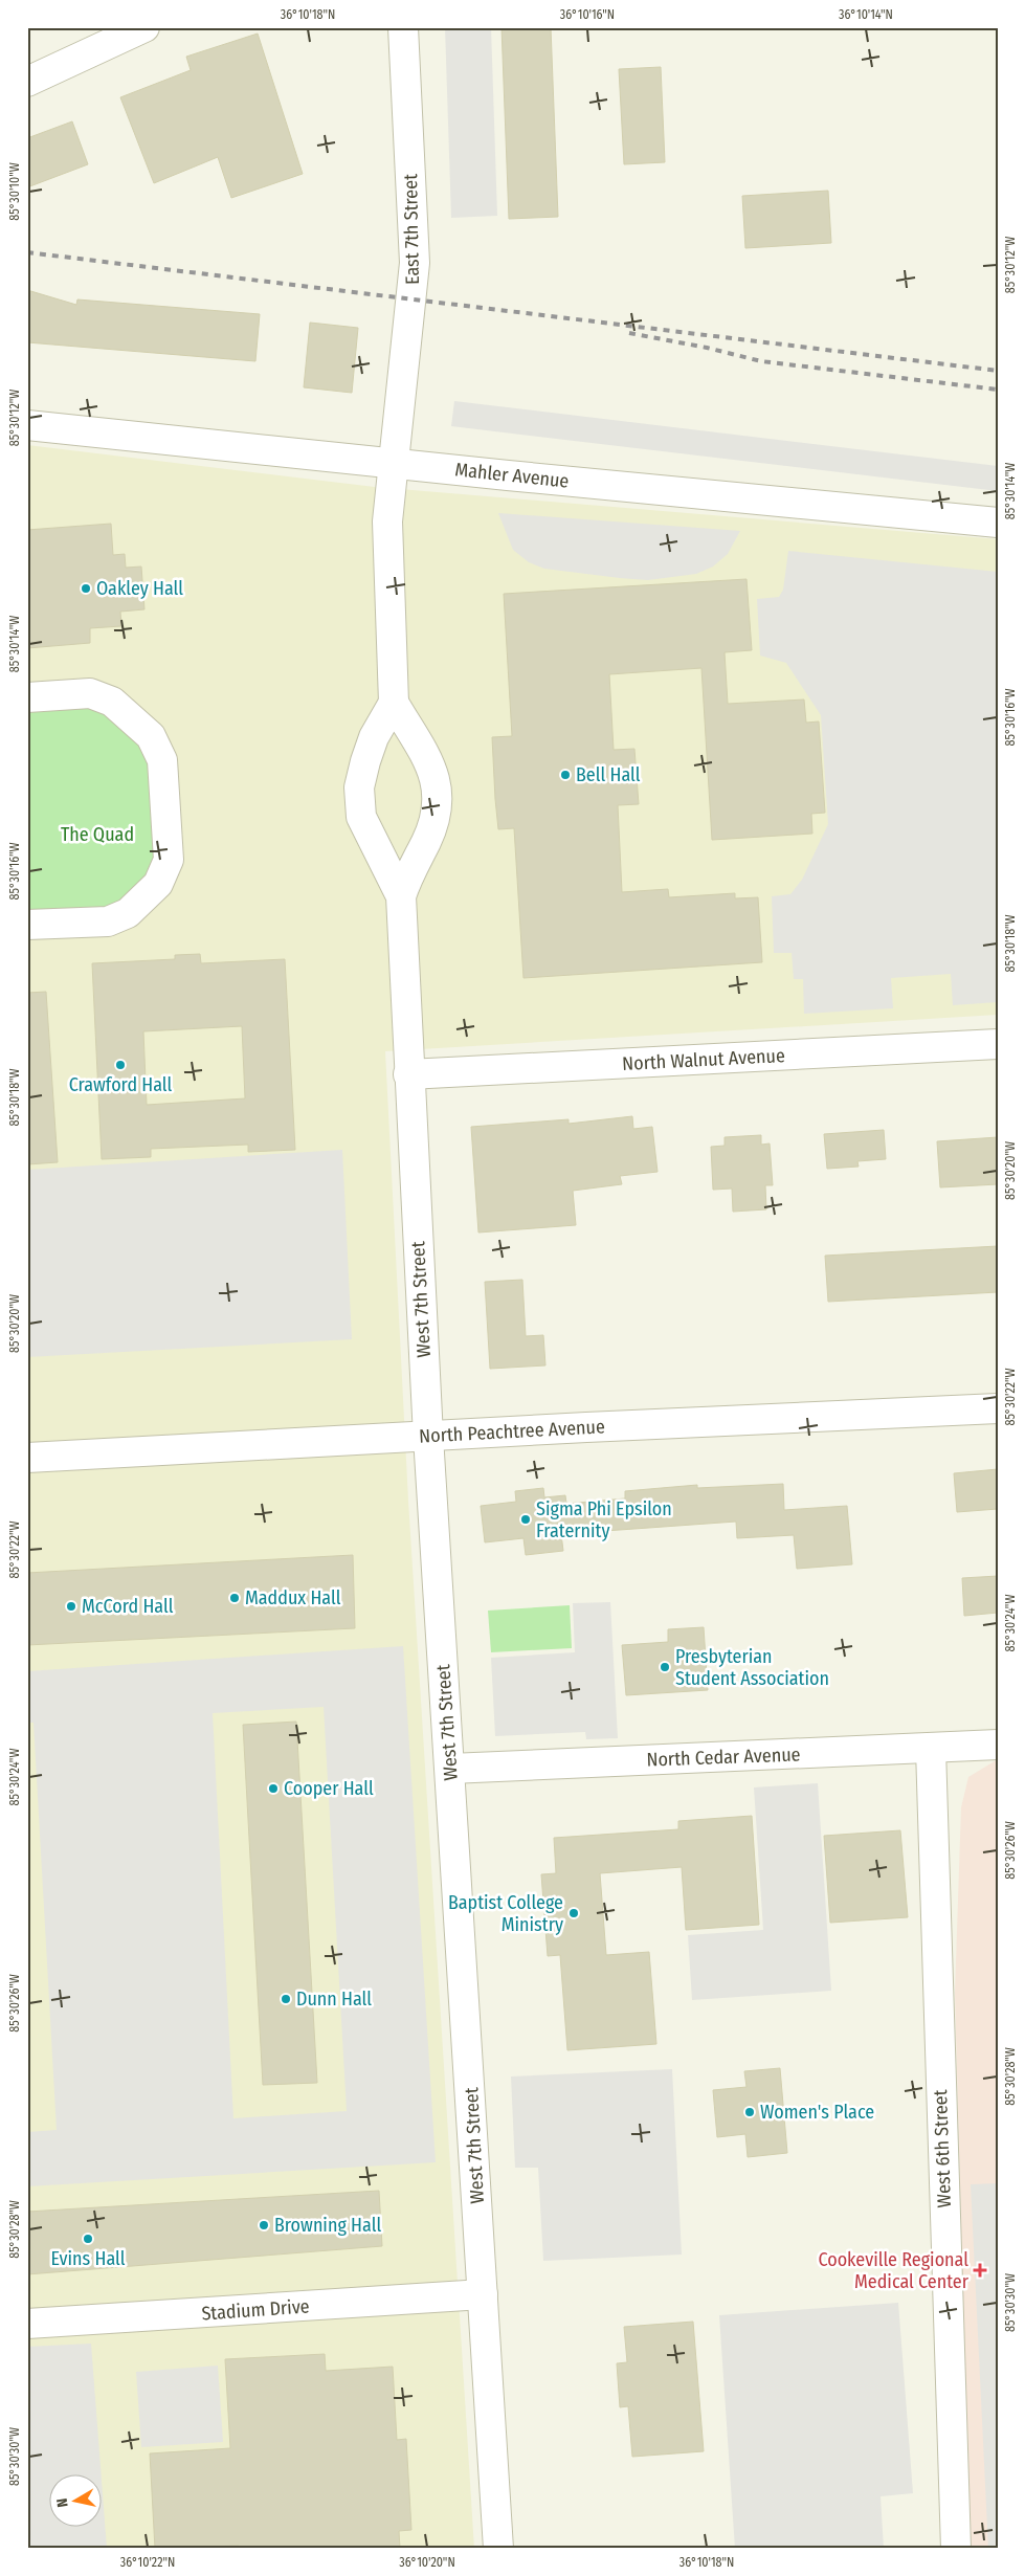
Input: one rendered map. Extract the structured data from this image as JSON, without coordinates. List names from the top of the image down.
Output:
{
  "streets": {
    "street": [
      "East 7th Street",
      "Mahler Avenue",
      "North Walnut Avenue",
      "West 7th Street",
      "North Peachtree Avenue",
      "North Cedar Avenue",
      "West 6th Street",
      "Stadium Drive"
    ]
  },
  "crossings": [
    ["East 7th Street", "Mahler Avenue"],
    ["North Walnut Avenue", "West 7th Street"],
    ["West 7th Street", "North Peachtree Avenue"],
    ["West 7th Street", "North Cedar Avenue"],
    ["West 7th Street", "Stadium Drive"],
    ["North Cedar Avenue", "West 6th Street"]
  ],
  "parks": ["The Quad"],
  "places": {
    "other": [
      "Oakley Hall",
      "Bell Hall",
      "Crawford Hall",
      "Sigma Phi Epsilon Fraternity",
      "Maddux Hall",
      "McCord Hall",
      "Presbyterian Student Association",
      "Cooper Hall",
      "Baptist College Ministry",
      "Dunn Hall",
      "Women's Place",
      "Browning Hall",
      "Evins Hall"
    ],
    "health": ["Cookeville Regional Medical Center"]
  },
  "north": "left",
  "coordinates": [
    "36°10'18\"N",
    "36°10'16\"N",
    "36°10'14\"N",
    "85°30'10\"W",
    "85°30'12\"W",
    "85°30'14\"W",
    "85°30'16\"W",
    "85°30'18\"W",
    "85°30'20\"W",
    "85°30'22\"W",
    "85°30'24\"W",
    "85°30'26\"W",
    "85°30'28\"W",
    "85°30'30\"W",
    "36°10'22\"N",
    "36°10'20\"N"
  ]
}
